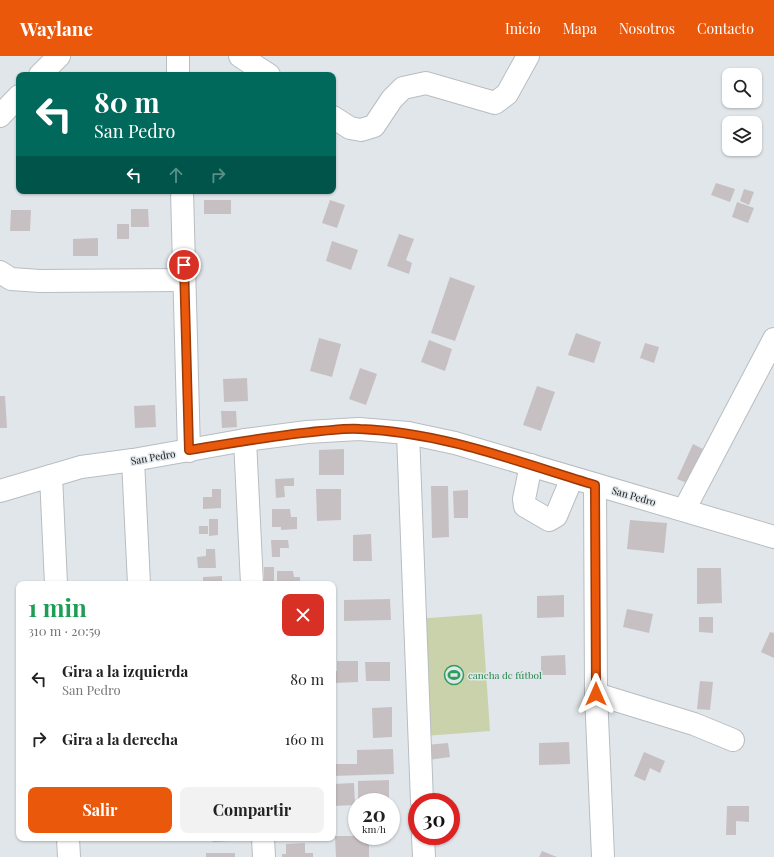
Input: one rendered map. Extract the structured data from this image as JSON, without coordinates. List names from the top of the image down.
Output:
{
  "streets": {
    "street": ["San Pedro"]
  },
  "places": {
    "sports": ["cancha de fútbol"]
  },
  "page": {
    "header": "Waylane",
    "nav": [
      "Inicio",
      "Mapa",
      "Nosotros",
      "Contacto"
    ],
    "turn": ["80 m", "San Pedro"],
    "heading": ["1 min", "310 m · 20:59"],
    "list": [
      {
        "name": "Gira a la izquierda",
        "note": "San Pedro",
        "value": "80 m"
      },
      {
        "name": "Gira a la derecha",
        "value": "160 m"
      }
    ],
    "buttons": ["Salir", "Compartir"],
    "speed": "20 km/h",
    "limit": "30"
  }
}
